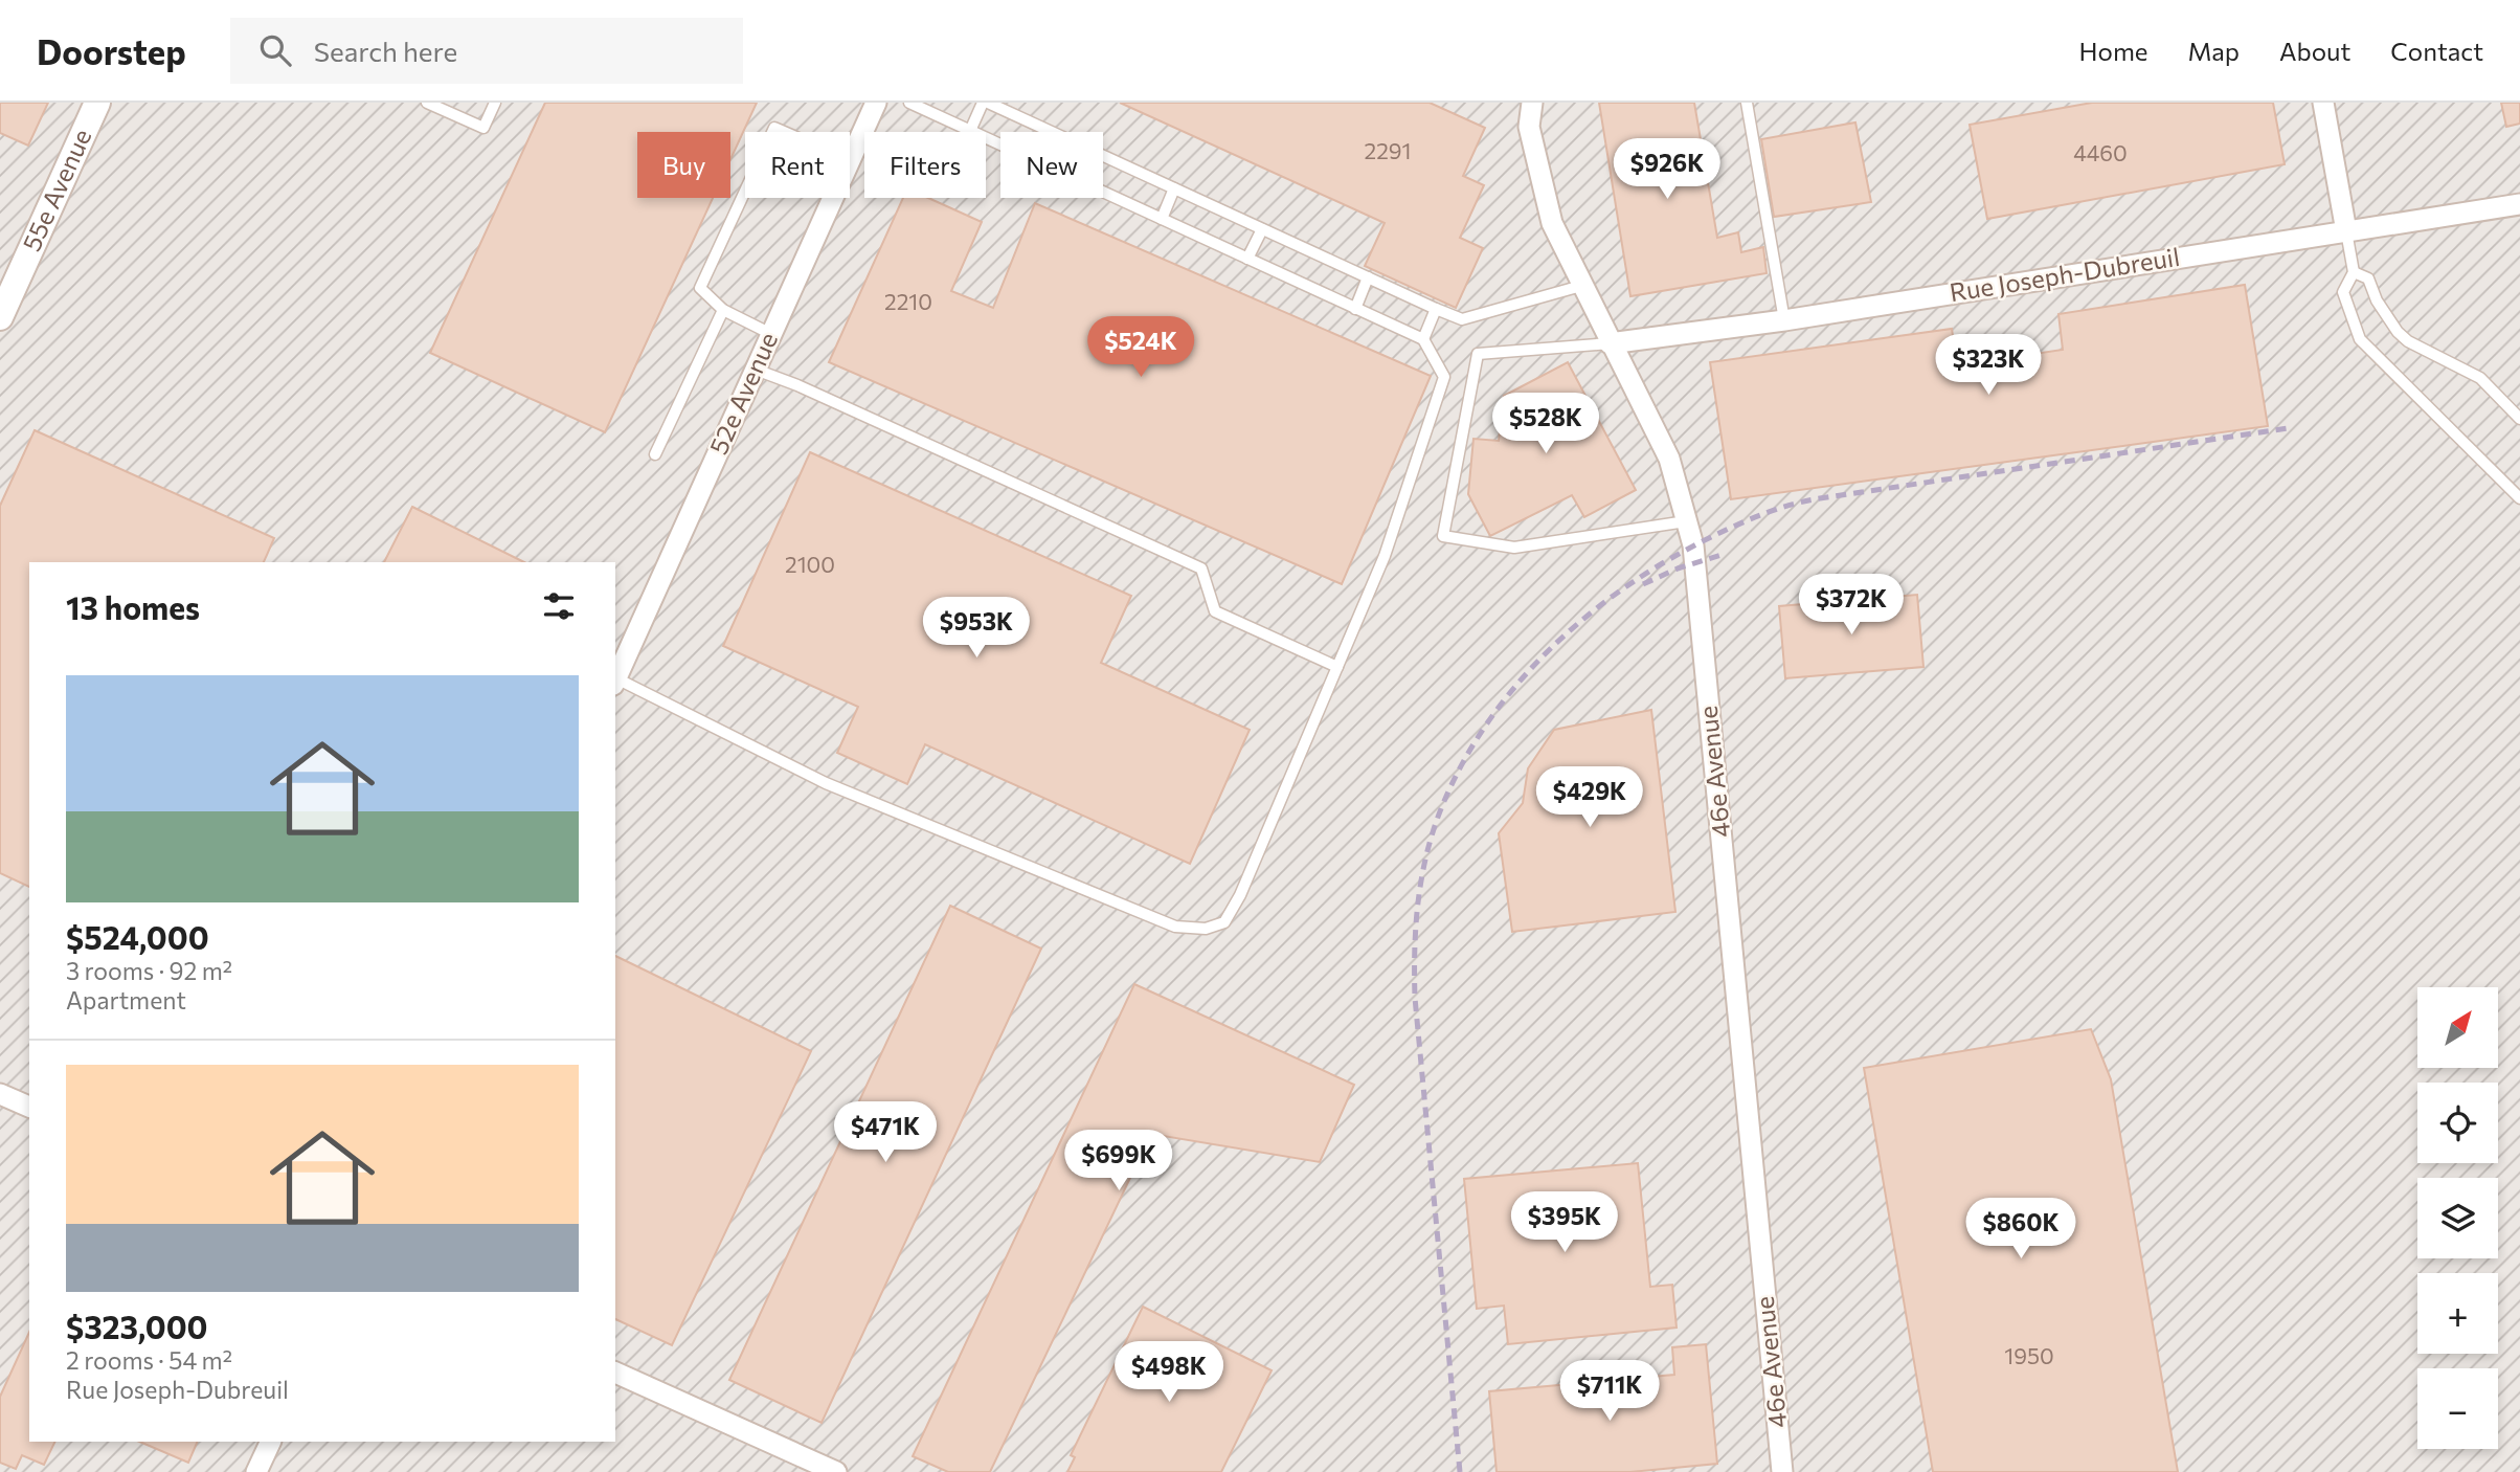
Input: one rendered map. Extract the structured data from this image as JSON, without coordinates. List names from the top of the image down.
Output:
{
  "streets": {
    "street": [
      "55e Avenue",
      "Rue Joseph-Dubreuil",
      "52e Avenue",
      "46e Avenue"
    ]
  },
  "crossings": [
    ["Rue Joseph-Dubreuil", "46e Avenue"]
  ],
  "house_numbers": [
    "2291",
    "4460",
    "2210",
    "2100",
    "1950"
  ],
  "north": "top right",
  "page": {
    "header": "Doorstep",
    "search": "Search here",
    "nav": [
      "Home",
      "Map",
      "About",
      "Contact"
    ],
    "chip": [
      "Buy",
      "Rent",
      "Filters",
      "New"
    ],
    "price": [
      "$926K",
      "$524K",
      "$323K",
      "$528K",
      "$372K",
      "$953K",
      "$429K",
      "$471K",
      "$699K",
      "$395K",
      "$860K",
      "$498K",
      "$711K"
    ],
    "heading": "13 homes",
    "list": [
      {
        "name": "$524,000",
        "note": "3 rooms · 92 m² · Apartment"
      },
      {
        "name": "$323,000",
        "note": "2 rooms · 54 m² · Rue Joseph-Dubreuil"
      }
    ],
    "map_buttons": ["+", "−"]
  }
}
